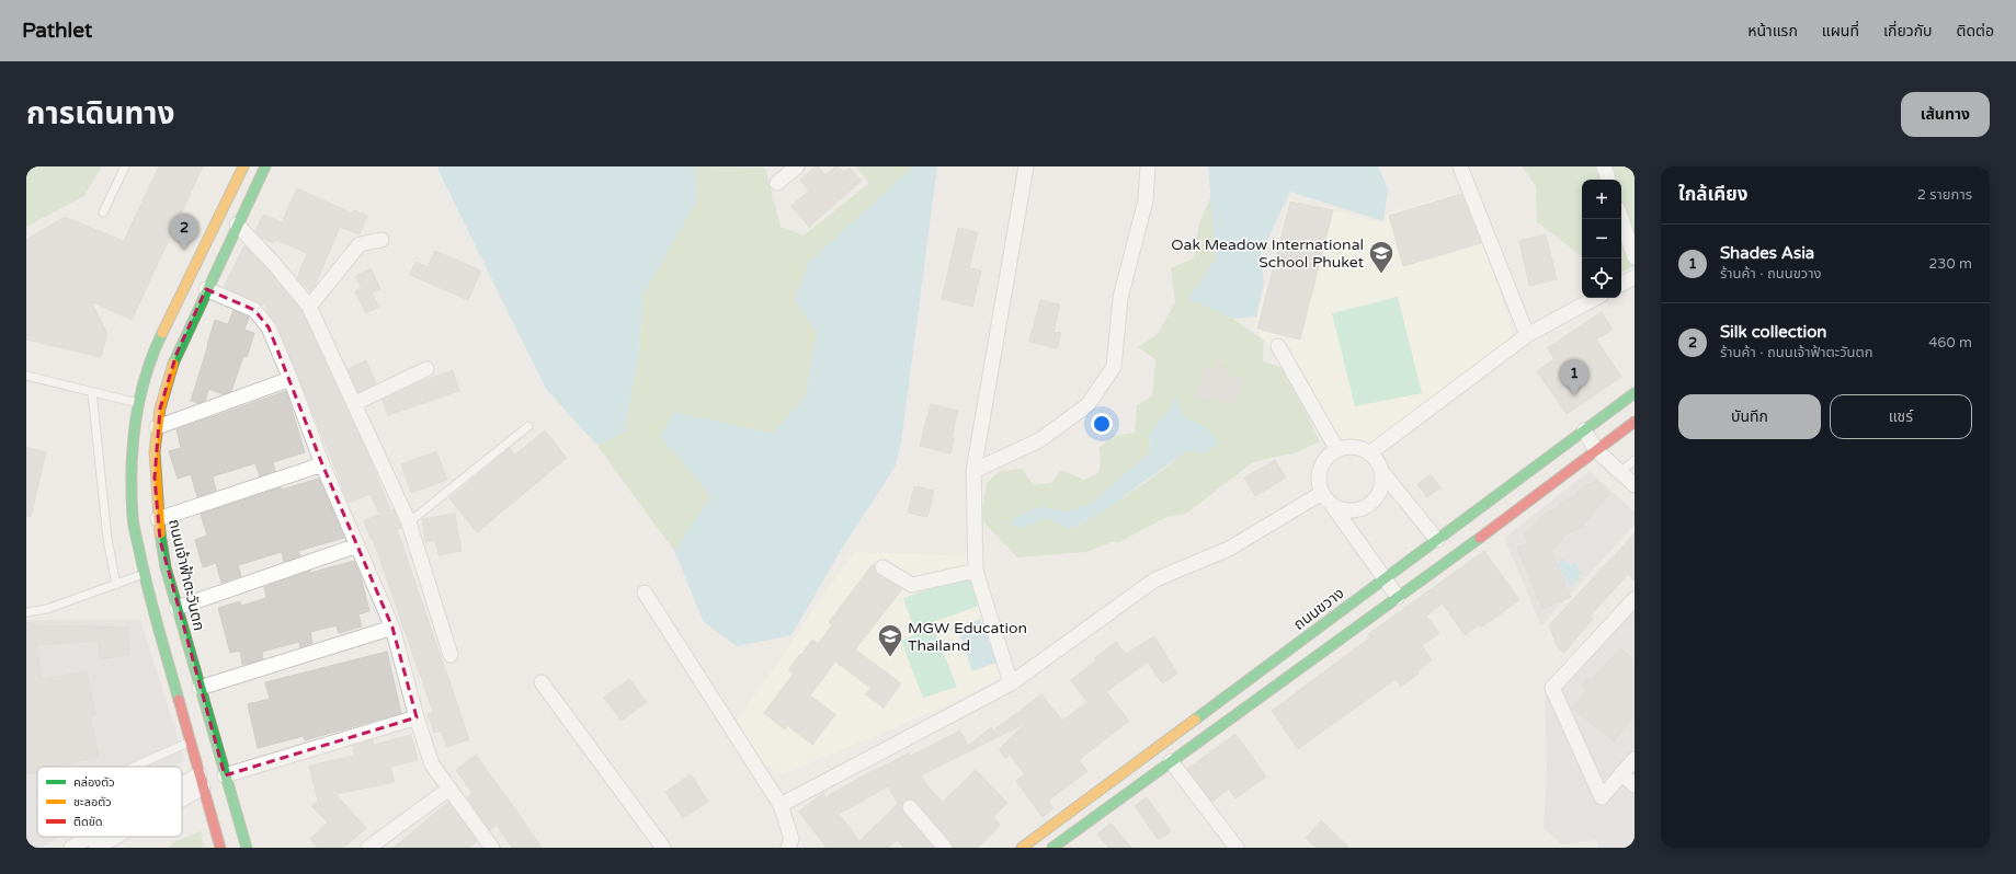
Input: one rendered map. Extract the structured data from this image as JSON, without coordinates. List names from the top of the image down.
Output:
{
  "streets": {
    "main road": ["ถนนเจ้าฟ้าตะวันตก", "ถนนขวาง"]
  },
  "places": {
    "school or university": ["Oak Meadow International School Phuket", "MGW Education Thailand"]
  },
  "legend": ["คล่องตัว", "ชะลอตัว", "ติดขัด"],
  "page": {
    "header": "Pathlet",
    "nav": [
      "หน้าแรก",
      "แผนที่",
      "เกี่ยวกับ",
      "ติดต่อ"
    ],
    "title": "การเดินทาง",
    "buttons": [
      "เส้นทาง",
      ["บันทึก", "แชร์"]
    ],
    "heading": ["ใกล้เคียง", "2 รายการ"],
    "map_buttons": ["+", "−"],
    "pins": ["2", "1"],
    "list": [
      {
        "mark": "1",
        "name": "Shades Asia",
        "note": "ร้านค้า · ถนนขวาง",
        "value": "230 m"
      },
      {
        "mark": "2",
        "name": "Silk collection",
        "note": "ร้านค้า · ถนนเจ้าฟ้าตะวันตก",
        "value": "460 m"
      }
    ]
  }
}
